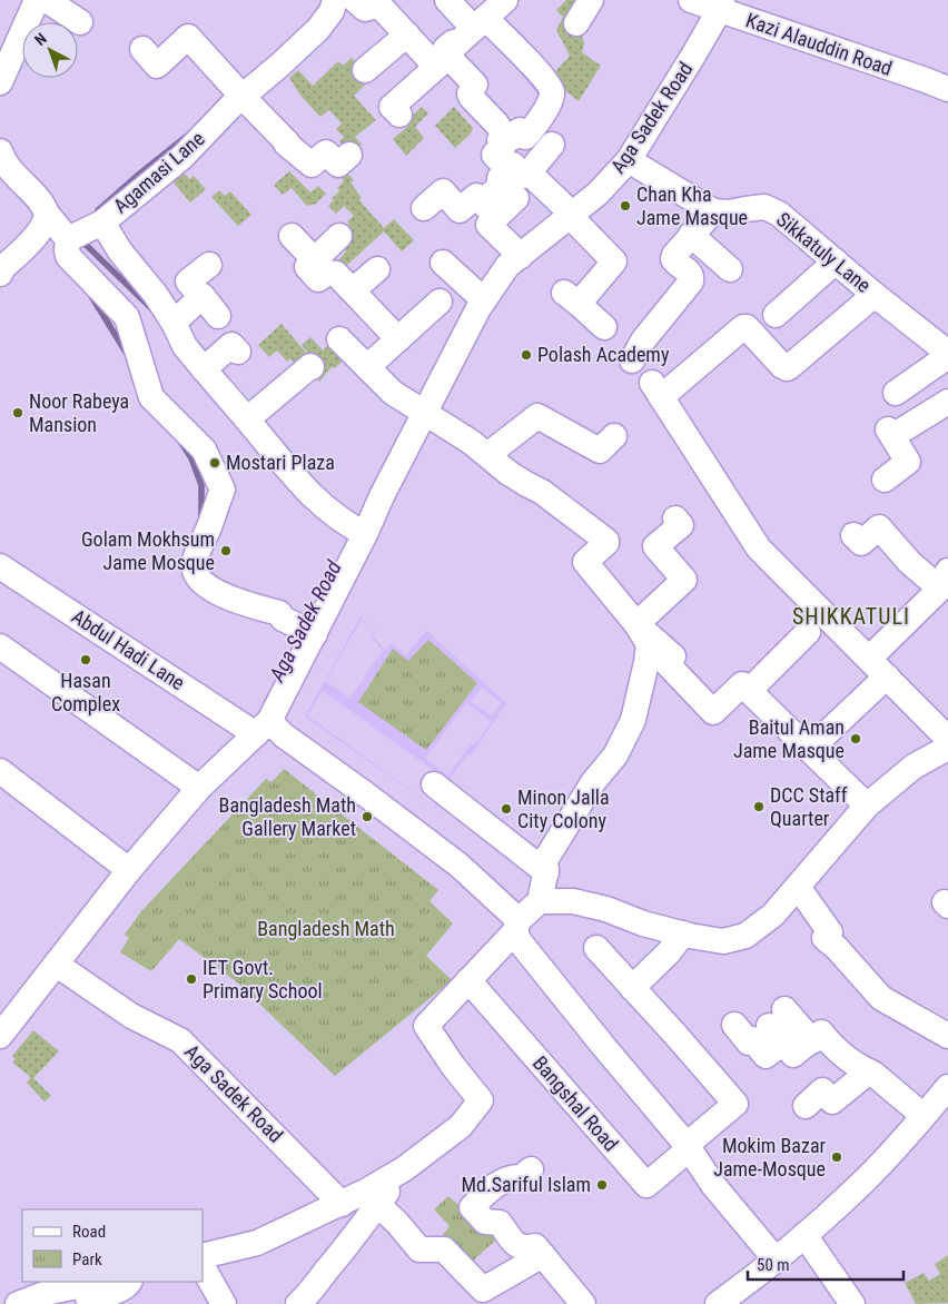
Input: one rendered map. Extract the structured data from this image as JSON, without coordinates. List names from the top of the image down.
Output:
{
  "streets": {
    "street": [
      "Kazi Alauddin Road",
      "Aga Sadek Road",
      "Agamasi Lane",
      "Sikkatuly Lane",
      "Abdul Hadi Lane",
      "Bangshal Road"
    ]
  },
  "crossings": [
    ["Kazi Alauddin Road", "Aga Sadek Road"],
    ["Aga Sadek Road", "Abdul Hadi Lane"]
  ],
  "districts": ["SHIKKATULI"],
  "water": ["Aga Sadek Road"],
  "parks": ["Bangladesh Math"],
  "places": [
    "Chan Kha Jame Masque",
    "Polash Academy",
    "Noor Rabeya Mansion",
    "Mostari Plaza",
    "Golam Mokhsum Jame Mosque",
    "Hasan Complex",
    "Baitul Aman Jame Masque",
    "DCC Staff Quarter",
    "Minon Jalla City Colony",
    "Bangladesh Math Gallery Market",
    "IET Govt. Primary School",
    "Mokim Bazar Jame-Mosque",
    "Md.Sariful Islam"
  ],
  "legend": ["Road", "Park"],
  "scale_bar": "50 m",
  "north": "top left"
}
